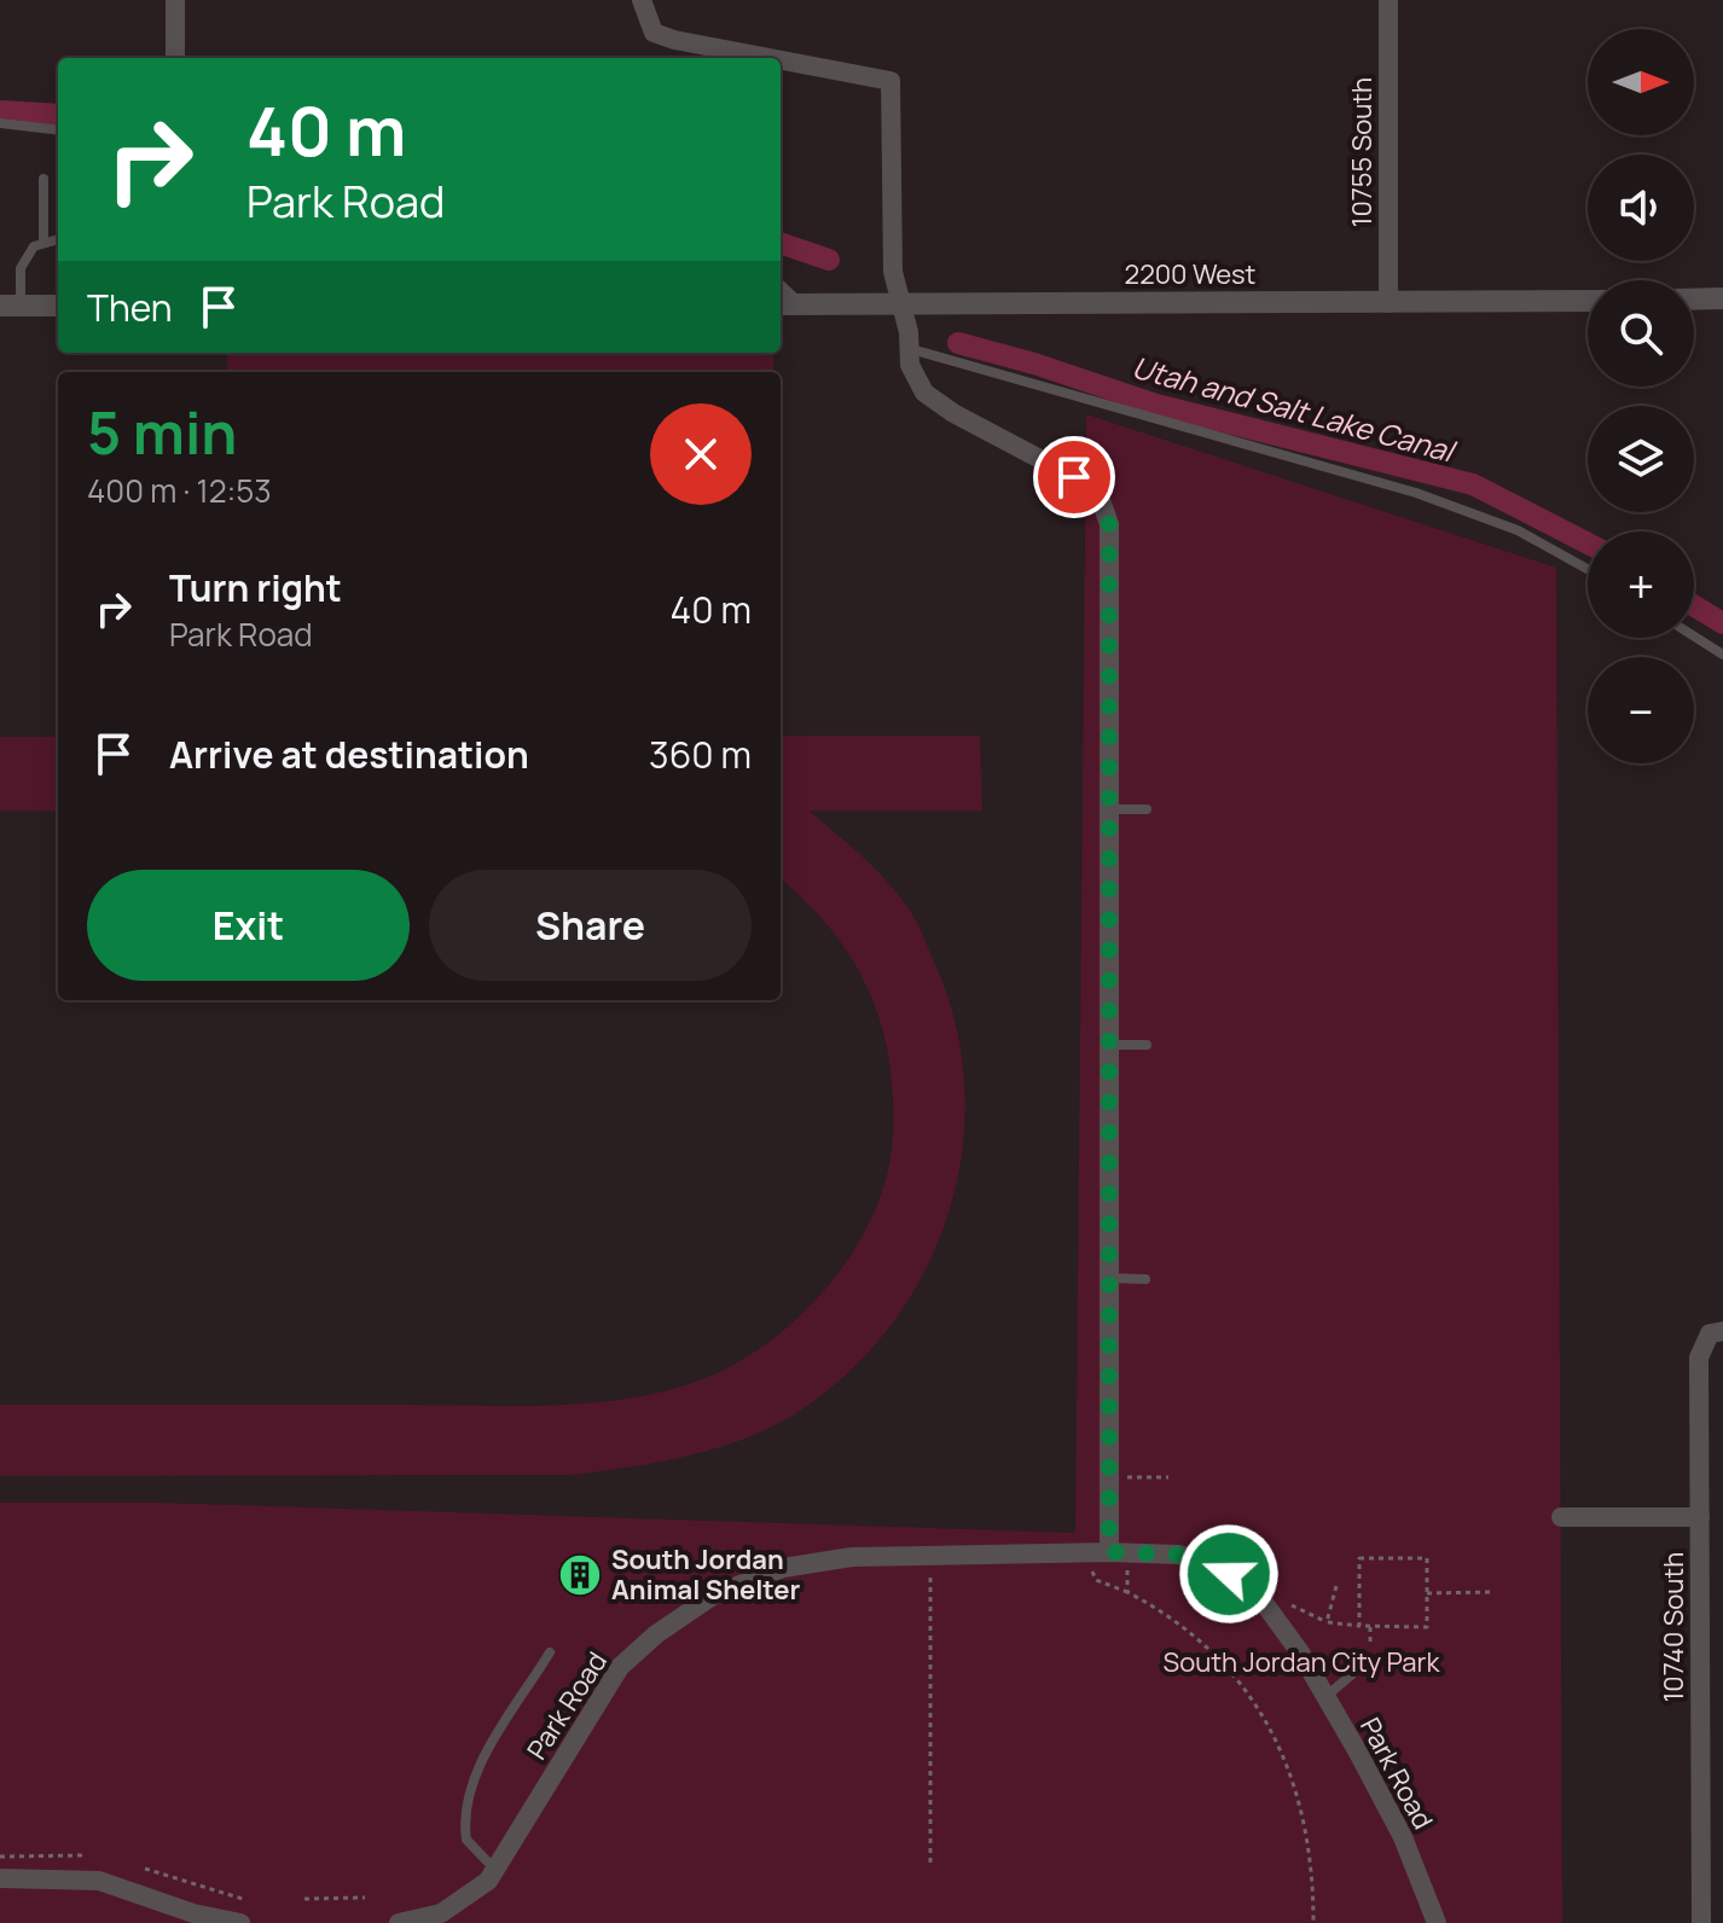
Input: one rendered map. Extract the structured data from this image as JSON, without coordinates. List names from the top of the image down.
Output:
{
  "streets": {
    "street": [
      "10755 South",
      "2200 West",
      "10740 South",
      "Park Road"
    ]
  },
  "crossings": [
    ["10755 South", "2200 West"]
  ],
  "water": ["Utah and Salt Lake Canal"],
  "parks": ["South Jordan City Park"],
  "places": {
    "building": ["South Jordan Animal Shelter"]
  },
  "north": "right",
  "page": {
    "map_buttons": ["+", "−"],
    "turn": ["40 m", "Park Road"],
    "then": "Then",
    "heading": ["5 min", "400 m · 12:53"],
    "list": [
      {
        "name": "Turn right",
        "note": "Park Road",
        "value": "40 m"
      },
      {
        "name": "Arrive at destination",
        "value": "360 m"
      }
    ],
    "buttons": ["Exit", "Share"]
  }
}
